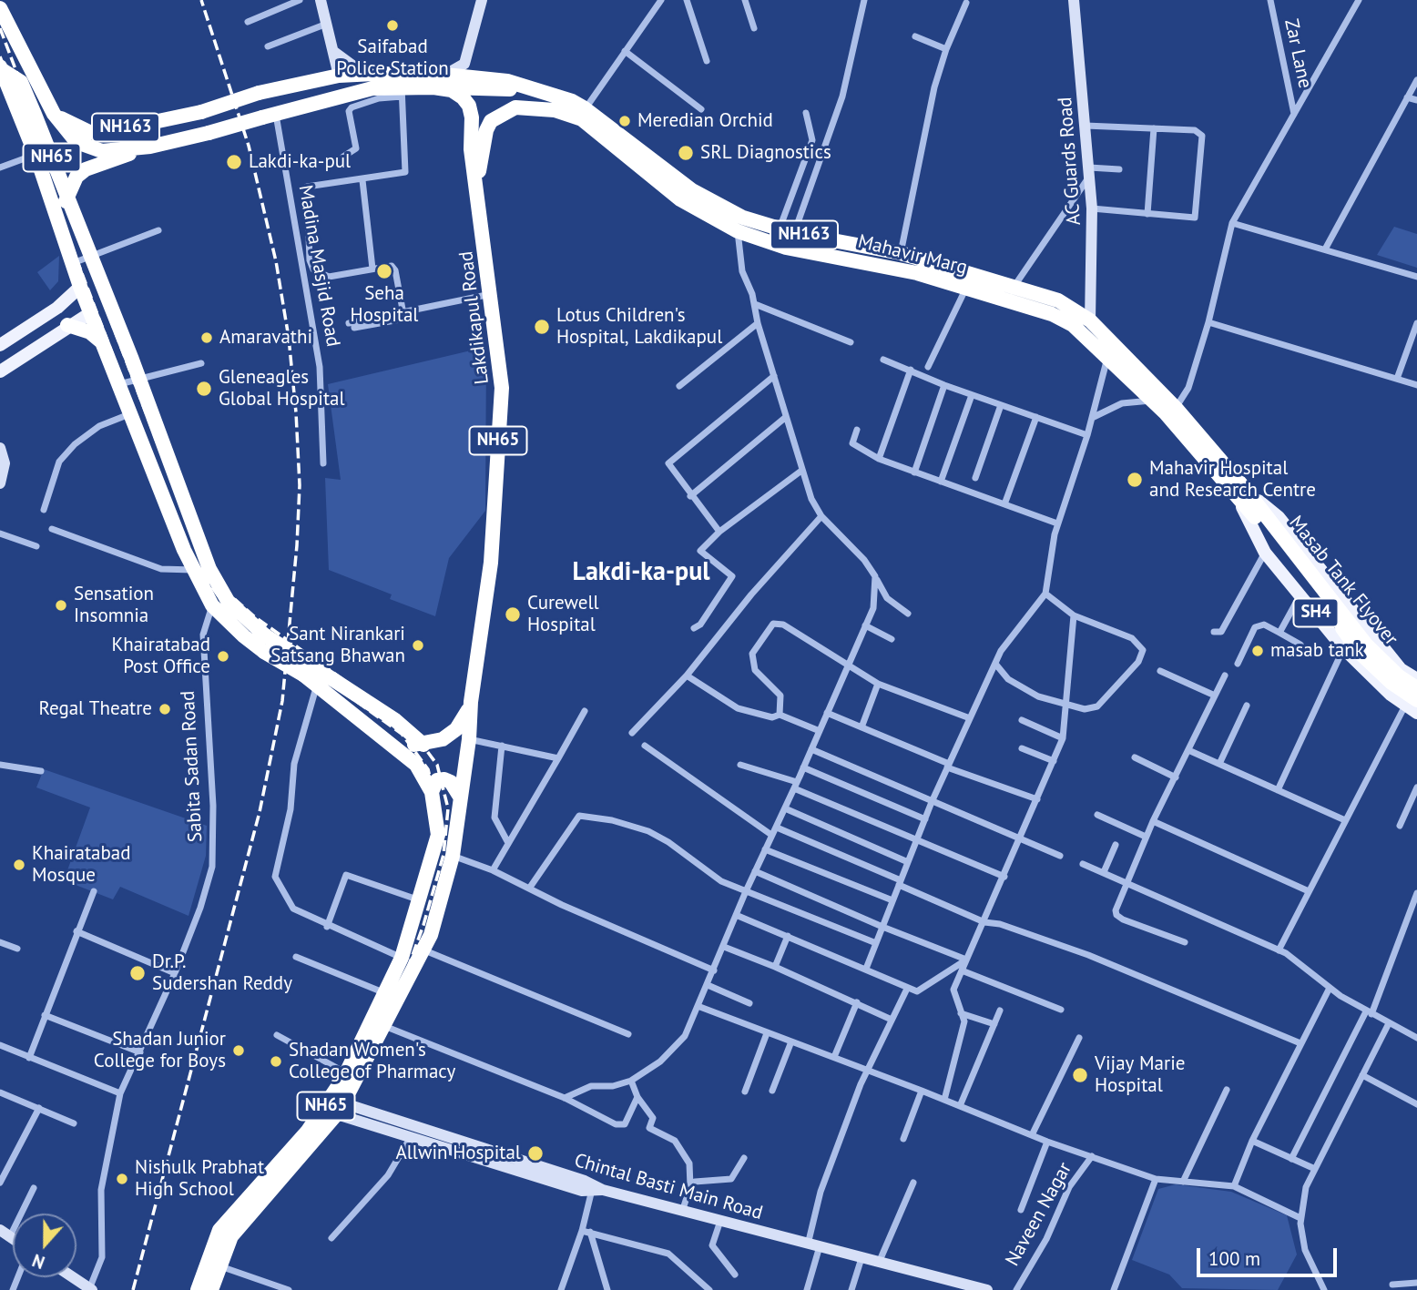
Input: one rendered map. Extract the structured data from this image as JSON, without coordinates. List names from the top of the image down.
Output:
{
  "streets": {
    "highway": [
      "NH163",
      "NH65",
      "Mahavir Marg",
      "Lakdikapul Road",
      "Masab Tank Flyover"
    ],
    "main road": ["SH4"],
    "street": [
      "Zar Lane",
      "AC Guards Road",
      "Madina Masjid Road",
      "Sabita Sadan Road",
      "Chintal Basti Main Road",
      "Naveen Nagar"
    ]
  },
  "crossings": [
    ["NH163", "Mahavir Marg"],
    ["NH163", "Lakdikapul Road"],
    ["NH65", "Lakdikapul Road"],
    ["NH65", "Chintal Basti Main Road"],
    ["AC Guards Road", "Mahavir Marg"],
    ["Mahavir Marg", "Lakdikapul Road"],
    ["Mahavir Marg", "Masab Tank Flyover"],
    ["Mahavir Marg", "SH4"],
    ["Madina Masjid Road", "Lakdikapul Road"],
    ["Lakdikapul Road", "Sabita Sadan Road"],
    ["Masab Tank Flyover", "SH4"]
  ],
  "districts": ["Lakdi-ka-pul"],
  "places": [
    "Saifabad Police Station",
    "Meredian Orchid",
    "SRL Diagnostics",
    "Lakdi-ka-pul",
    "Seha Hospital",
    "Lotus Children's Hospital, Lakdikapul",
    "Amaravathi",
    "Gleneagles Global Hospital",
    "Mahavir Hospital and Research Centre",
    "Sensation Insomnia",
    "Curewell Hospital",
    "Sant Nirankari Satsang Bhawan",
    "masab tank",
    "Khairatabad Post Office",
    "Regal Theatre",
    "Khairatabad Mosque",
    "Dr.P. Sudershan Reddy",
    "Shadan Junior College for Boys",
    "Shadan Women's College of Pharmacy",
    "Vijay Marie Hospital",
    "Allwin Hospital",
    "Nishulk Prabhat High School"
  ],
  "scale_bar": "100 m",
  "north": "bottom"
}
